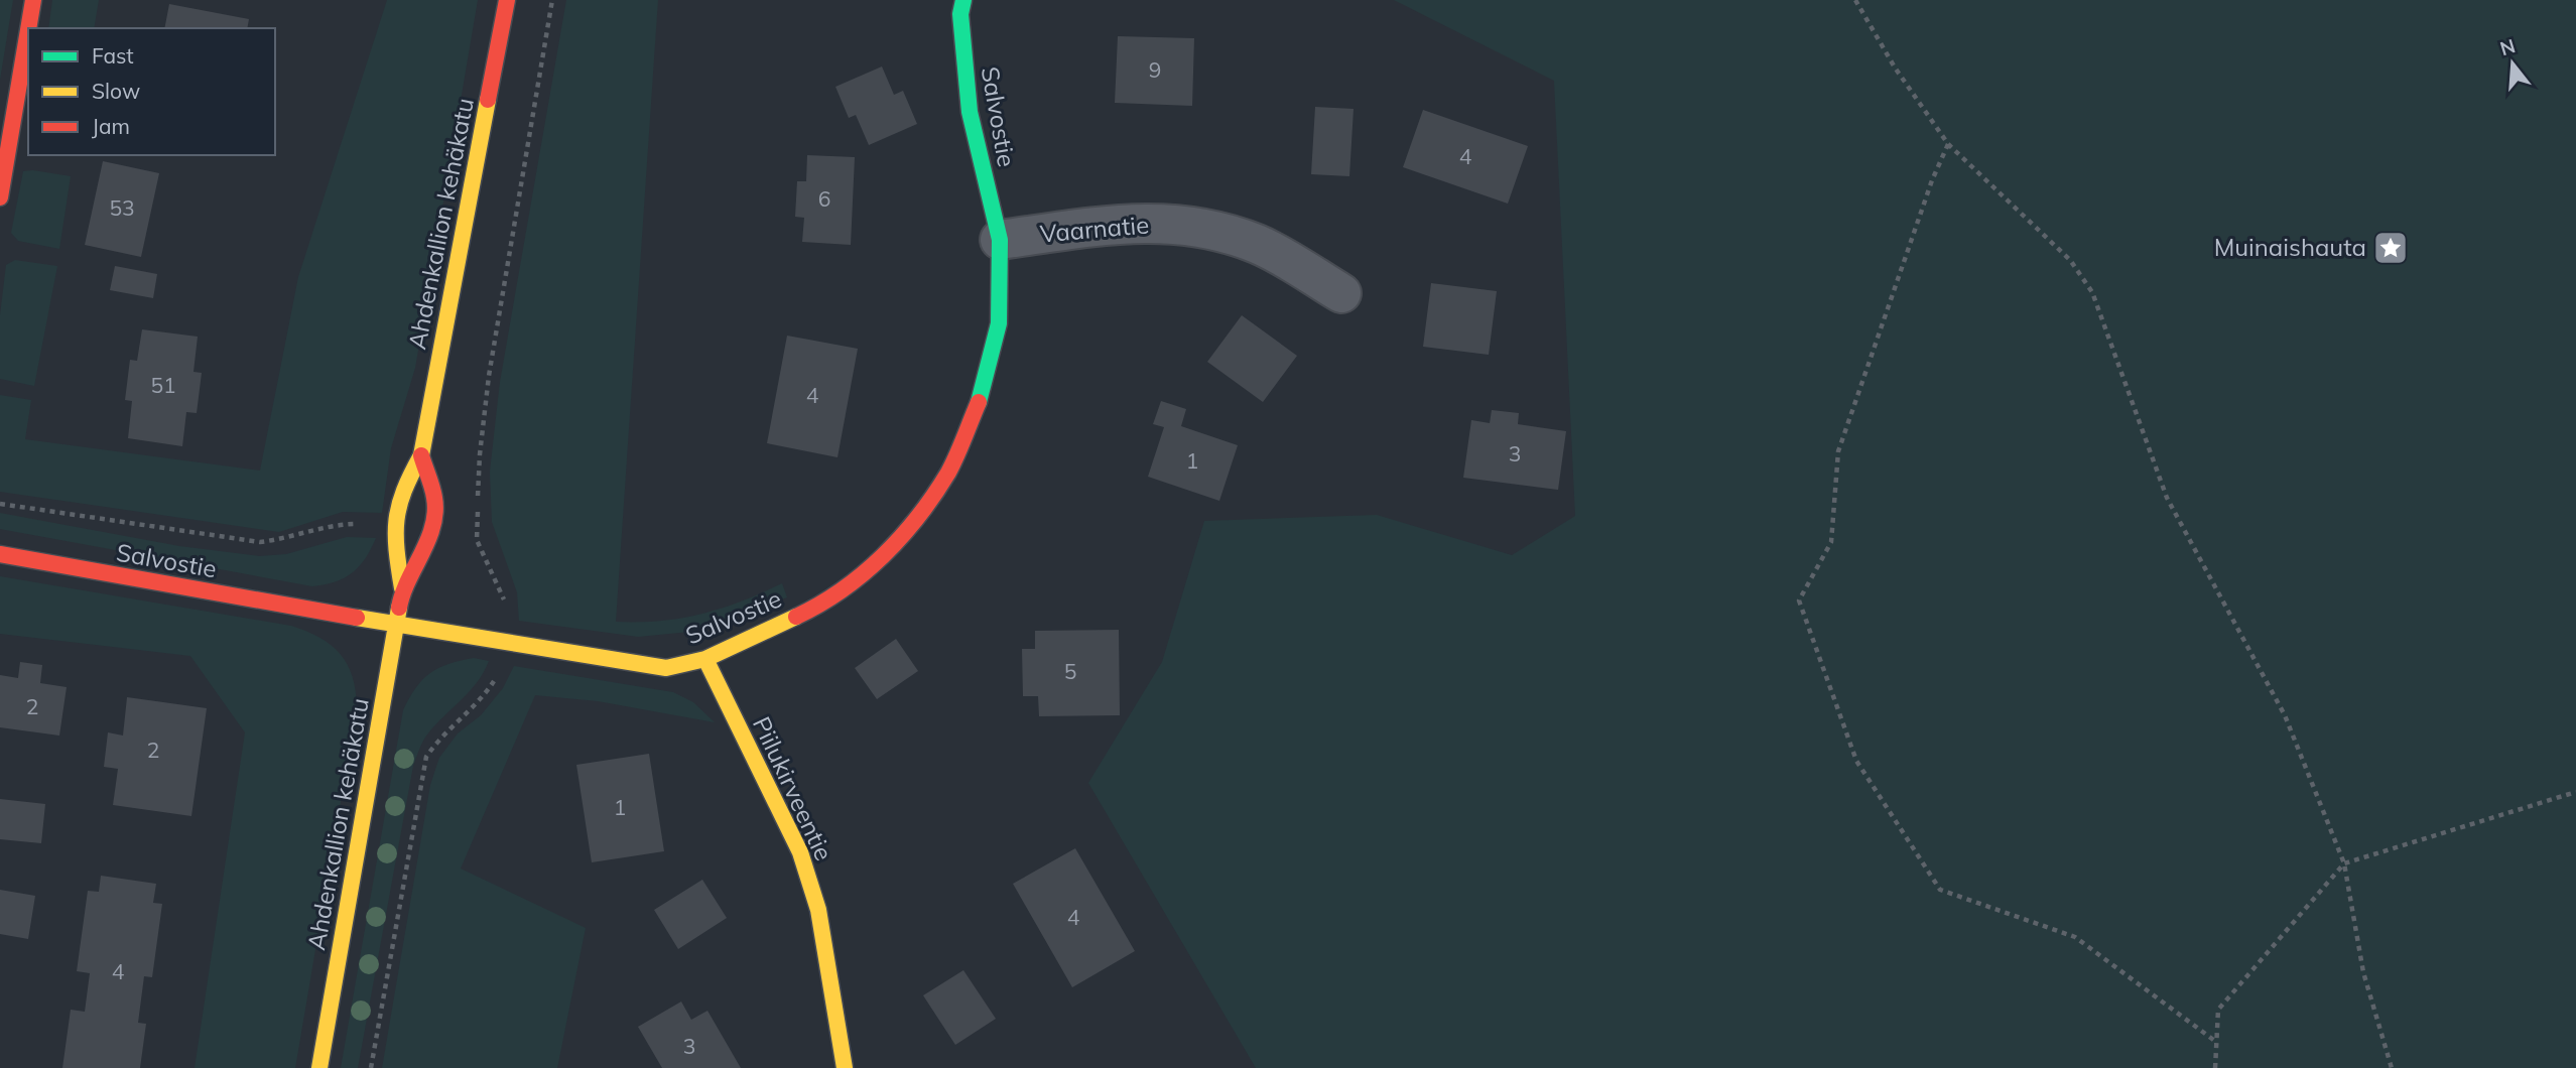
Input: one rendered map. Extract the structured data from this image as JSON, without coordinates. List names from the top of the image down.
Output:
{
  "streets": {
    "street": [
      "Salvostie",
      "Ahdenkallion kehäkatu",
      "Vaarnatie",
      "Piilukirveentie"
    ]
  },
  "crossings": [
    ["Salvostie", "Ahdenkallion kehäkatu"],
    ["Salvostie", "Vaarnatie"],
    ["Salvostie", "Piilukirveentie"]
  ],
  "places": {
    "place": ["Muinaishauta"]
  },
  "house_numbers": [
    "9",
    "4",
    "6",
    "53",
    "51",
    "4",
    "3",
    "1",
    "5",
    "2",
    "2",
    "1",
    "4",
    "4",
    "3"
  ],
  "legend": ["Fast", "Slow", "Jam"],
  "north": "top"
}
